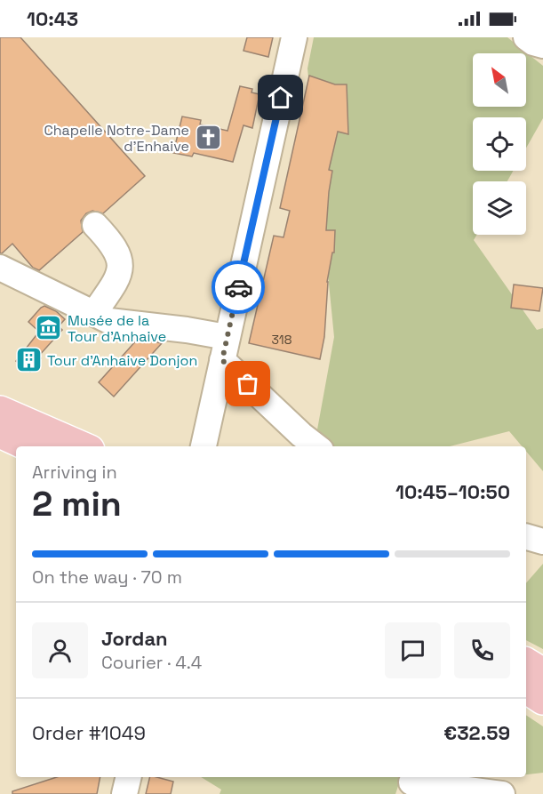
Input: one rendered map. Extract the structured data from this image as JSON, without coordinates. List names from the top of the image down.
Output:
{
  "places": {
    "church": ["Chapelle Notre-Dame d'Enhaive"],
    "museum": ["Musée de la Tour d’Anhaive"],
    "building": ["Tour d'Anhaive Donjon"]
  },
  "house_numbers": ["318"],
  "north": "top left",
  "page": {
    "status": "10:43",
    "heading": ["2 min", "Arriving in", "10:45–10:50"],
    "panel": [
      "Jordan",
      "Courier · 4.4",
      "Order #1049",
      "€32.59"
    ],
    "bar": "On the way · 70 m"
  }
}
